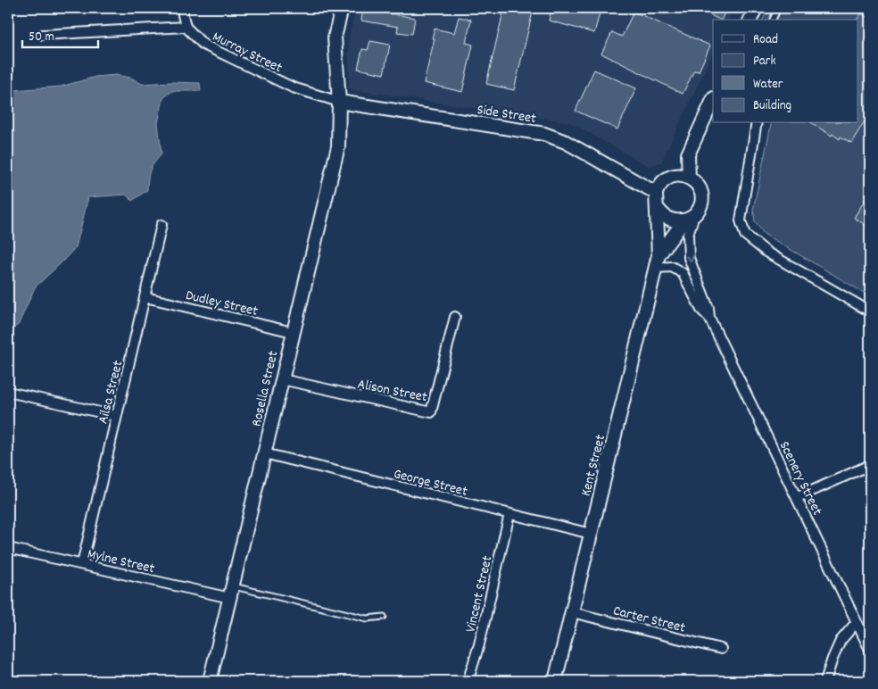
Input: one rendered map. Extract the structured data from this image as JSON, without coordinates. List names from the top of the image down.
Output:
{
  "streets": {
    "street": [
      "Murray Street",
      "Side Street",
      "Dudley Street",
      "Rosella Street",
      "Alison Street",
      "Ailsa Street",
      "Kent Street",
      "Scenery Street",
      "George Street",
      "Mylne Street",
      "Vincent Street",
      "Carter Street"
    ]
  },
  "crossings": [
    ["Murray Street", "Side Street"],
    ["Murray Street", "Rosella Street"],
    ["Side Street", "Rosella Street"],
    ["Side Street", "Kent Street"],
    ["Side Street", "Scenery Street"],
    ["Dudley Street", "Rosella Street"],
    ["Dudley Street", "Ailsa Street"],
    ["Rosella Street", "Alison Street"],
    ["Rosella Street", "George Street"],
    ["Rosella Street", "Mylne Street"],
    ["Ailsa Street", "Mylne Street"],
    ["Kent Street", "Scenery Street"],
    ["Kent Street", "George Street"],
    ["Kent Street", "Carter Street"],
    ["George Street", "Vincent Street"]
  ],
  "legend": [
    "Road",
    "Park",
    "Water",
    "Building"
  ],
  "scale_bar": "50 m"
}
